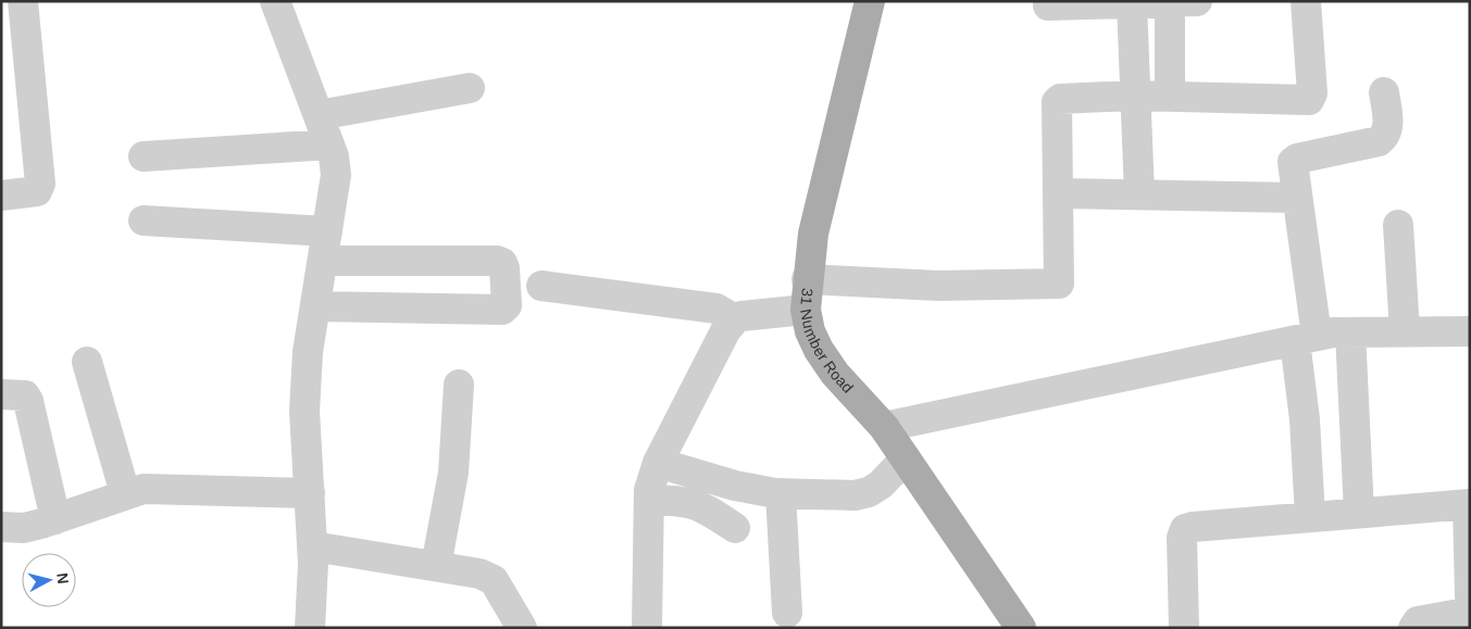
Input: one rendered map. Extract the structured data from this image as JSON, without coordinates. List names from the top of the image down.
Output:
{
  "streets": {
    "main road": ["31 Number Road"]
  },
  "north": "right"
}
